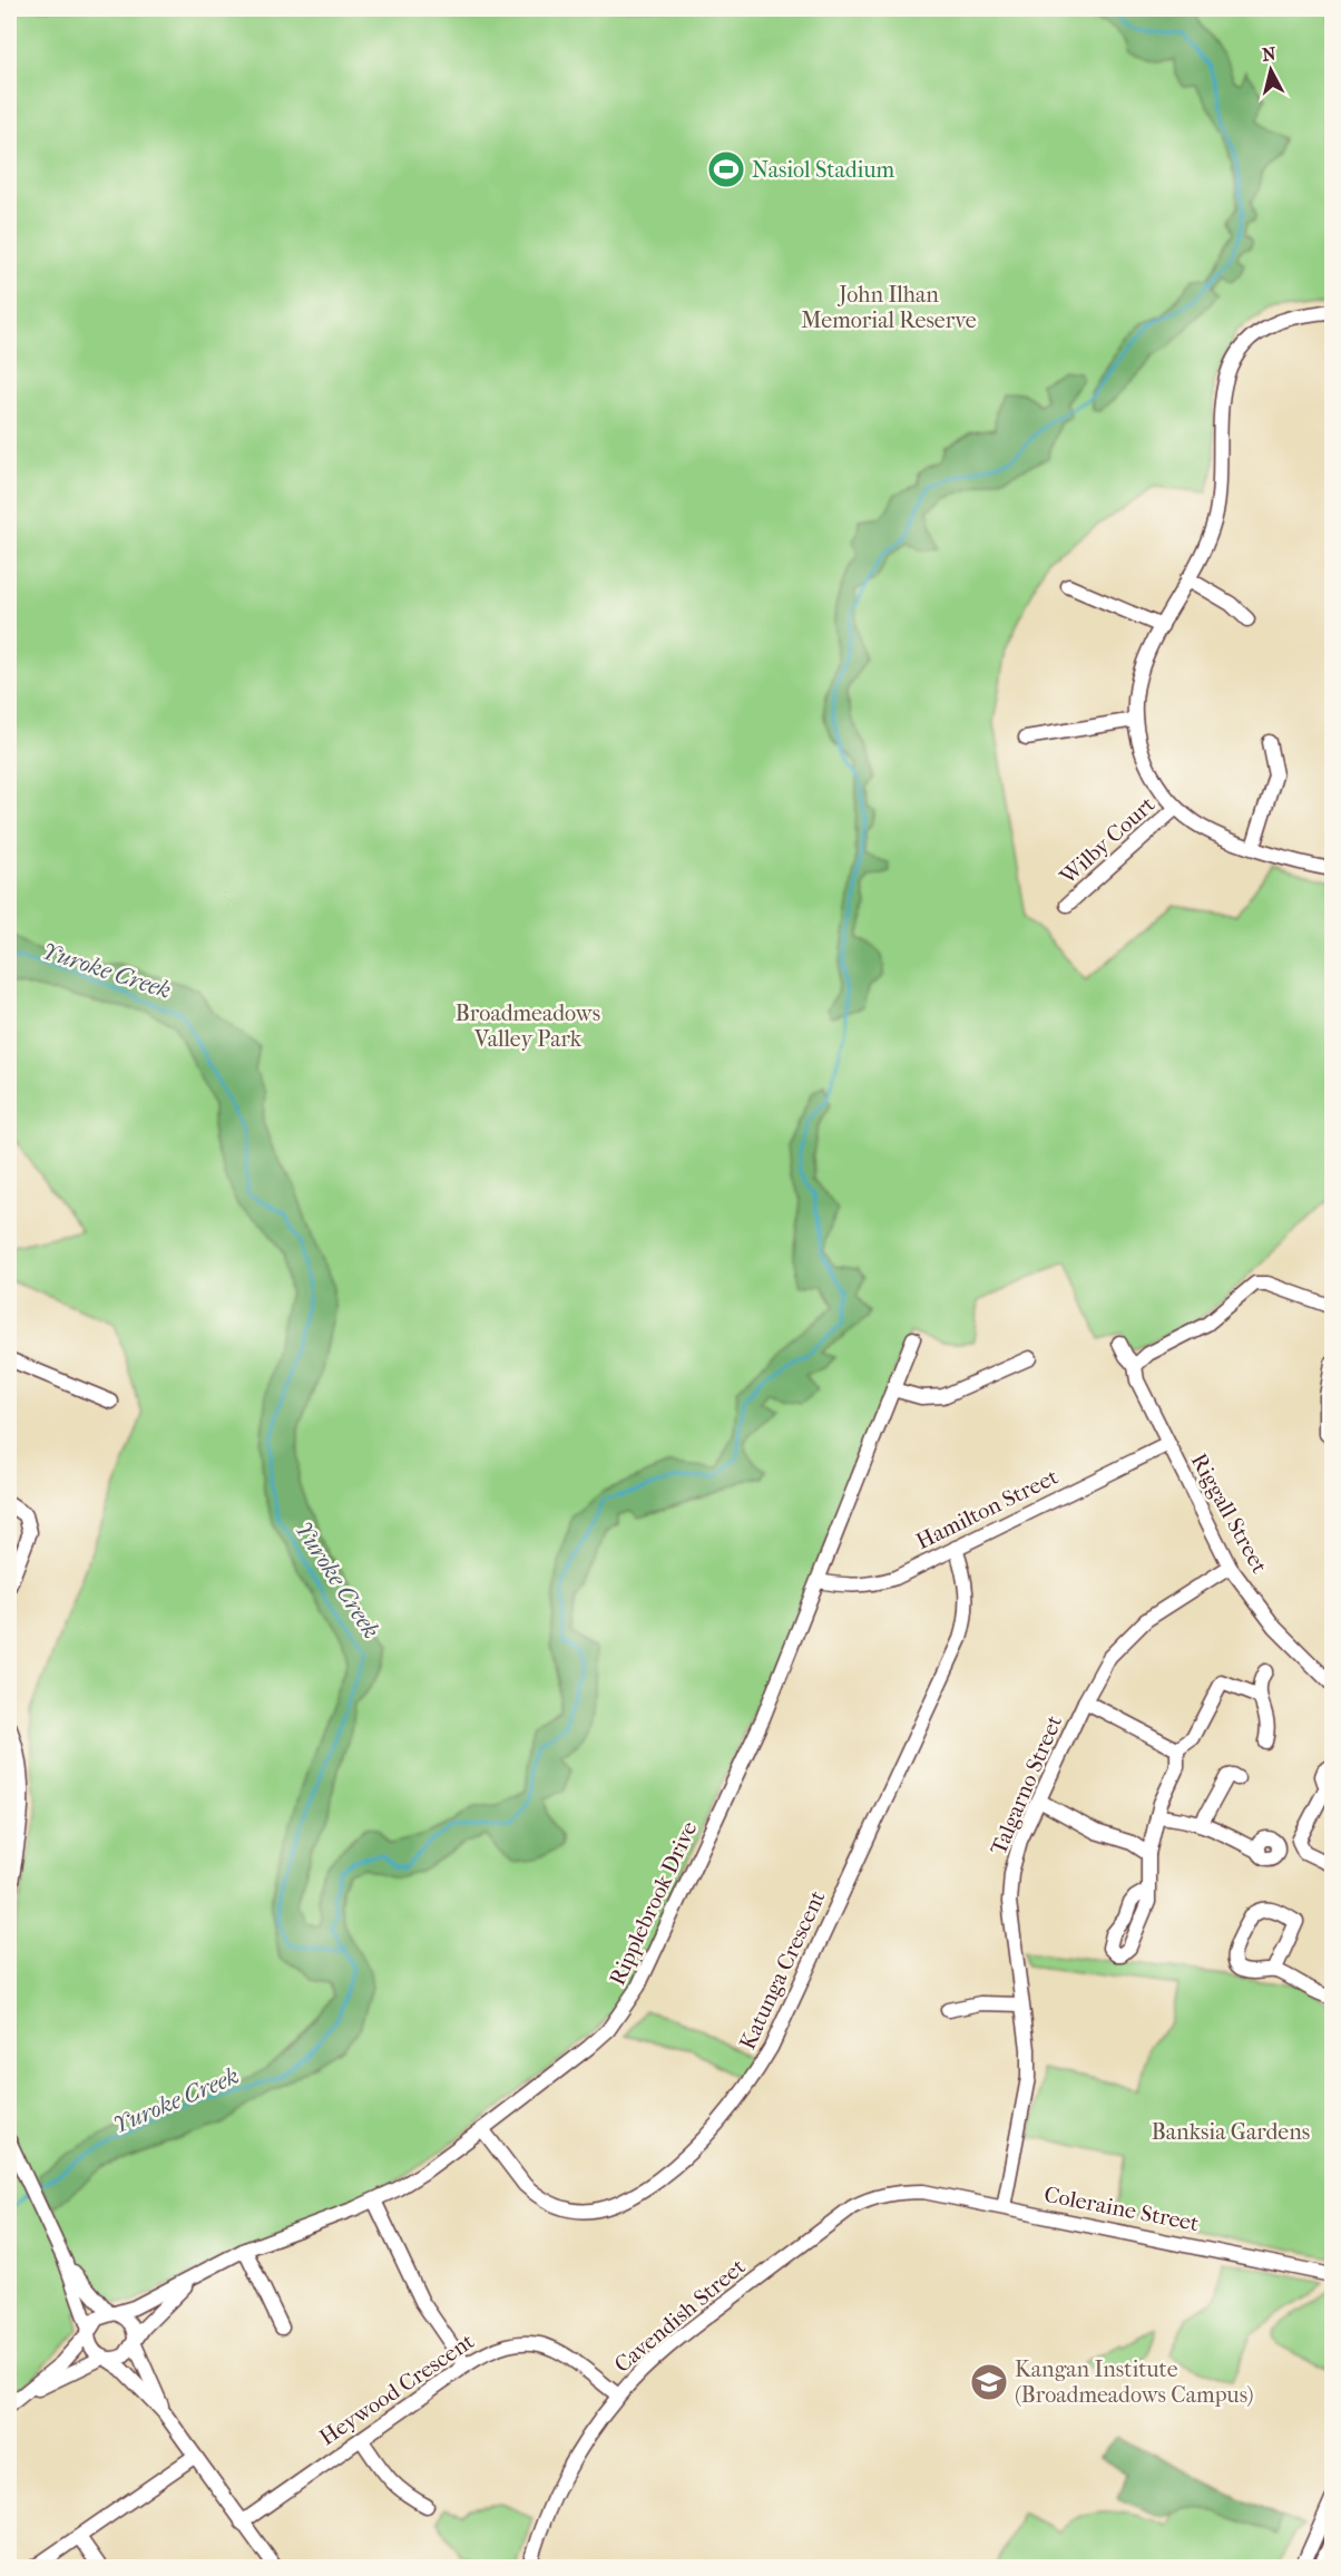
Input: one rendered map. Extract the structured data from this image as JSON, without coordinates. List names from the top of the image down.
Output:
{
  "streets": {
    "street": [
      "Wilby Court",
      "Hamilton Street",
      "Riggall Street",
      "Talgarno Street",
      "Ripplebrook Drive",
      "Katunga Crescent",
      "Coleraine Street",
      "Cavendish Street",
      "Heywood Crescent"
    ]
  },
  "crossings": [
    ["Hamilton Street", "Riggall Street"],
    ["Hamilton Street", "Ripplebrook Drive"],
    ["Hamilton Street", "Katunga Crescent"],
    ["Riggall Street", "Talgarno Street"],
    ["Talgarno Street", "Coleraine Street"],
    ["Ripplebrook Drive", "Katunga Crescent"],
    ["Coleraine Street", "Cavendish Street"],
    ["Cavendish Street", "Heywood Crescent"]
  ],
  "water": ["Yuroke Creek"],
  "parks": ["John Ilhan Memorial Reserve", "Broadmeadows Valley Park", "Banksia Gardens"],
  "places": {
    "sports": ["Nasiol Stadium"],
    "school or university": ["Kangan Institute (Broadmeadows Campus)"]
  },
  "north": "top"
}
